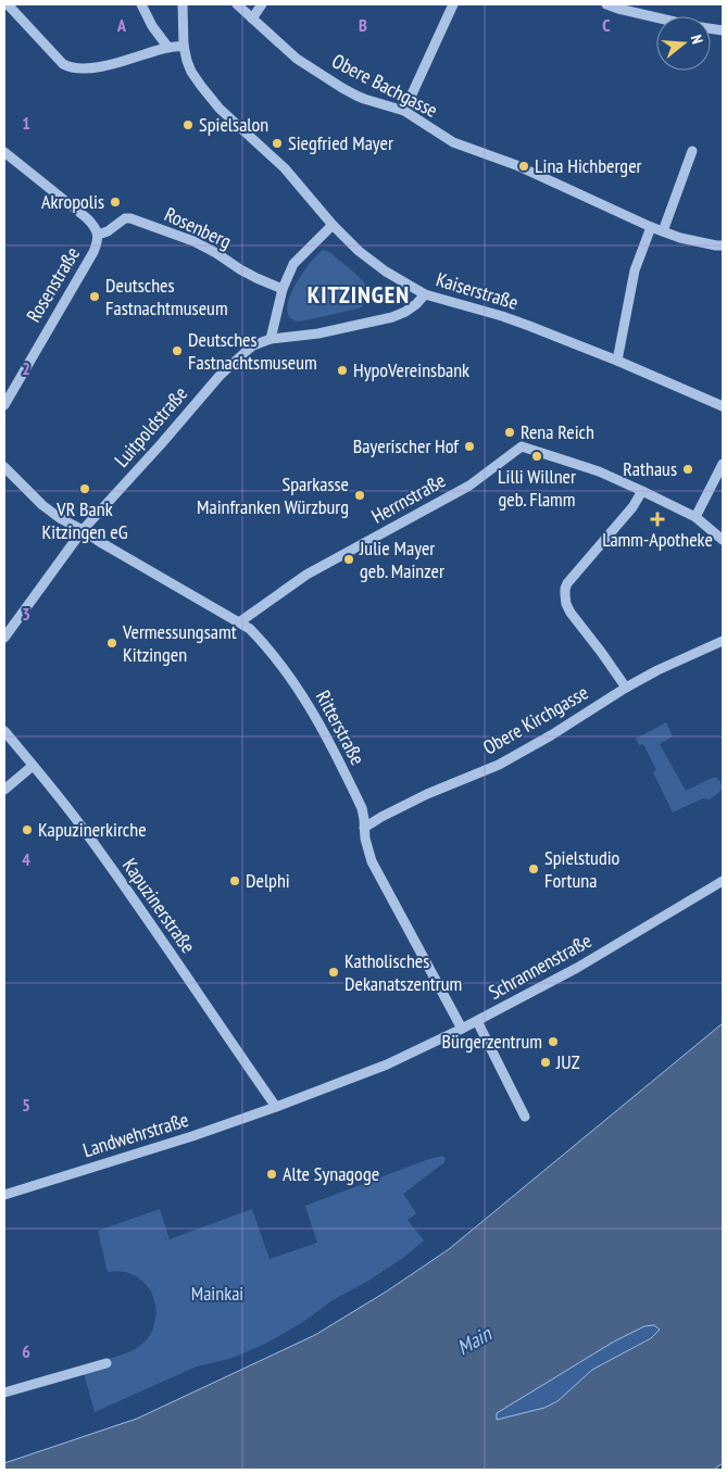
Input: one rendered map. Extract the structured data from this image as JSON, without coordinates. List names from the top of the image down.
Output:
{
  "streets": {
    "street": [
      "Obere Bachgasse",
      "Rosenberg",
      "Rosenstraße",
      "Kaiserstraße",
      "Luitpoldstraße",
      "Herrnstraße",
      "Obere Kirchgasse",
      "Ritterstraße",
      "Kapuzinerstraße",
      "Schrannenstraße",
      "Landwehrstraße"
    ]
  },
  "crossings": [
    ["Rosenberg", "Rosenstraße"],
    ["Kaiserstraße", "Luitpoldstraße"],
    ["Luitpoldstraße", "Ritterstraße"],
    ["Herrnstraße", "Ritterstraße"],
    ["Obere Kirchgasse", "Ritterstraße"],
    ["Ritterstraße", "Schrannenstraße"],
    ["Kapuzinerstraße", "Schrannenstraße"],
    ["Kapuzinerstraße", "Landwehrstraße"],
    ["Schrannenstraße", "Landwehrstraße"]
  ],
  "districts": ["KITZINGEN"],
  "water": ["Main"],
  "parks": ["Mainkai"],
  "places": {
    "other": [
      "Spielsalon",
      "Siegfried Mayer",
      "Lina Hichberger",
      "Akropolis",
      "Deutsches Fastnachtmuseum",
      "Deutsches Fastnachtsmuseum",
      "HypoVereinsbank",
      "Rena Reich",
      "Bayerischer Hof",
      "Lilli Willner geb. Flamm",
      "Rathaus",
      "VR Bank Kitzingen eG",
      "Sparkasse Mainfranken Würzburg",
      "Julie Mayer geb. Mainzer",
      "Vermessungsamt Kitzingen",
      "Kapuzinerkirche",
      "Spielstudio Fortuna",
      "Delphi",
      "Katholisches Dekanatszentrum",
      "Bürgerzentrum",
      "JUZ",
      "Alte Synagoge"
    ],
    "health": ["Lamm-Apotheke"]
  },
  "north": "right",
  "grid": {
    "columns": ["A", "B", "C"],
    "rows": [
      "1",
      "2",
      "3",
      "4",
      "5",
      "6"
    ]
  }
}
